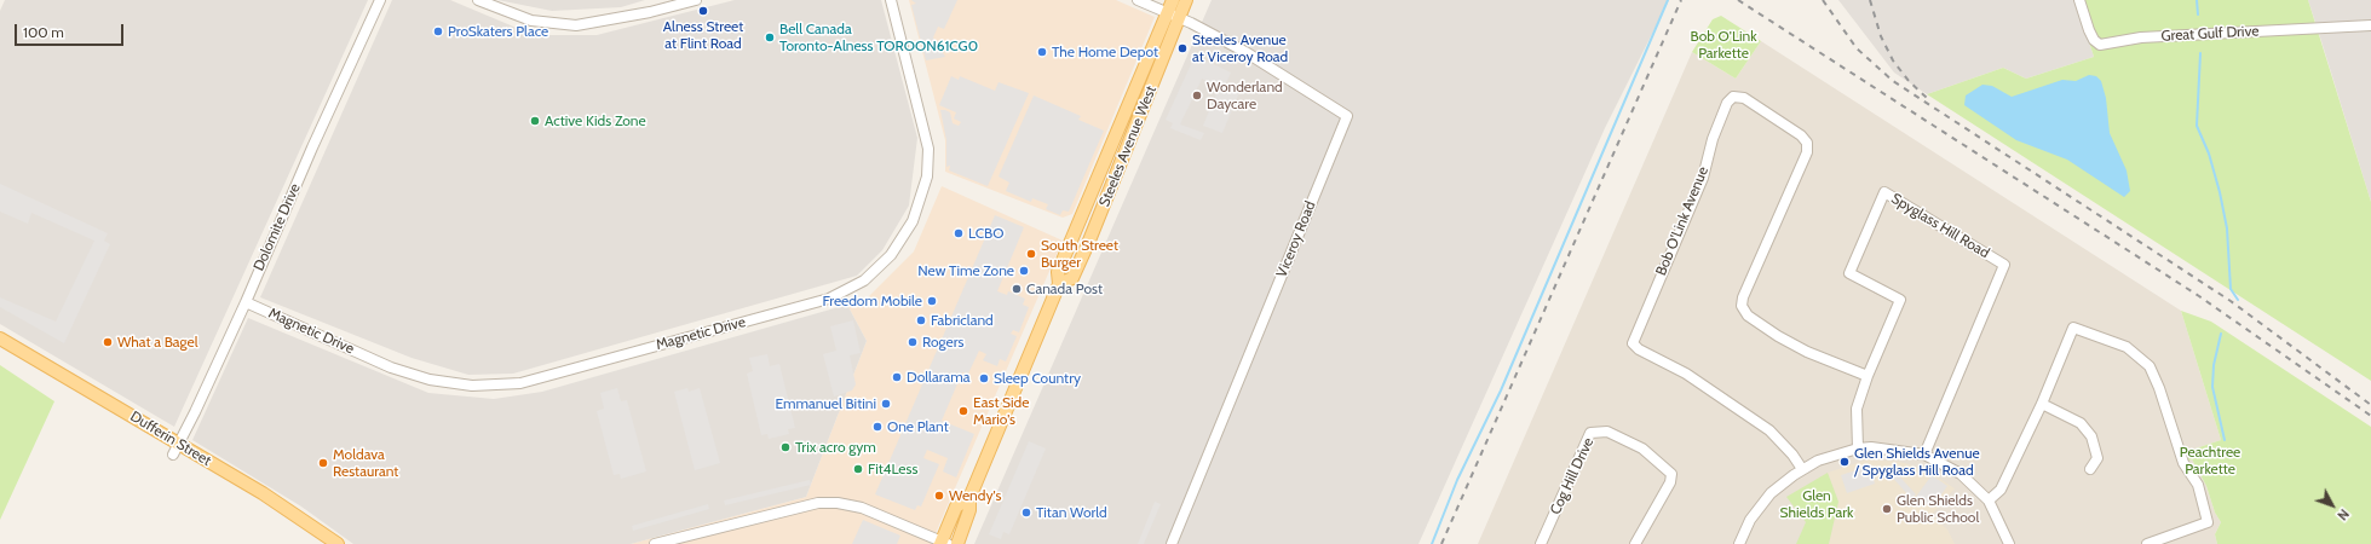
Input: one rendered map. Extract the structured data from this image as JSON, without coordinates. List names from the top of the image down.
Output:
{
  "streets": {
    "main road": ["Steeles Avenue West", "Dufferin Street"],
    "street": [
      "Great Gulf Drive",
      "Bob O'Link Avenue",
      "Spyglass Hill Road",
      "Dolomite Drive",
      "Viceroy Road",
      "Magnetic Drive",
      "Cog Hill Drive"
    ]
  },
  "crossings": [
    ["Steeles Avenue West", "Viceroy Road"],
    ["Bob O'Link Avenue", "Spyglass Hill Road"],
    ["Dolomite Drive", "Magnetic Drive"],
    ["Dolomite Drive", "Dufferin Street"]
  ],
  "parks": ["Bob O'Link Parkette", "Peachtree Parkette", "Glen Shields Park"],
  "places": [
    "Alness Street at Flint Road",
    "ProSkaters Place",
    "Bell Canada Toronto-Alness TOROON61CG0",
    "Steeles Avenue at Viceroy Road",
    "The Home Depot",
    "Wonderland Daycare",
    "Active Kids Zone",
    "LCBO",
    "South Street Burger",
    "New Time Zone",
    "Canada Post",
    "Freedom Mobile",
    "Fabricland",
    "What a Bagel",
    "Rogers",
    "Dollarama",
    "Sleep Country",
    "Emmanuel Bitini",
    "East Side Mario's",
    "One Plant",
    "Trix acro gym",
    "Glen Shields Avenue / Spyglass Hill Road",
    "Moldava Restaurant",
    "Fit4Less",
    "Wendy's",
    "Glen Shields Public School",
    "Titan World"
  ],
  "scale_bar": "100 m",
  "north": "bottom right"
}
